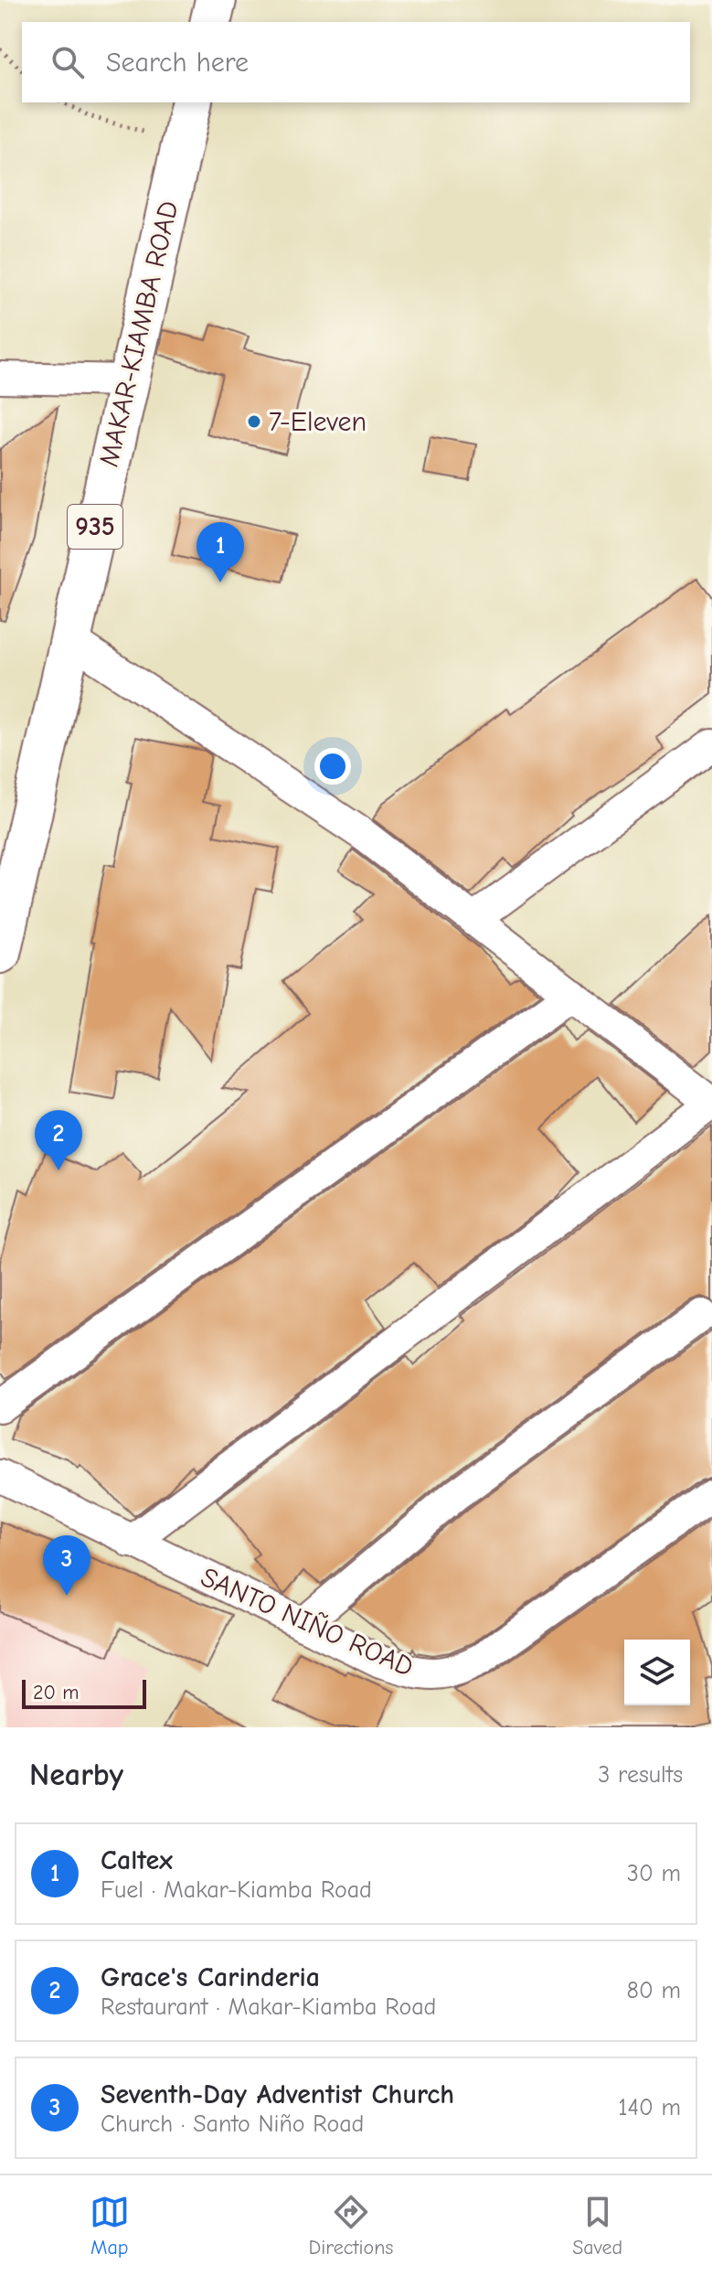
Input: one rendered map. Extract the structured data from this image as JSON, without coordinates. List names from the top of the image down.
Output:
{
  "streets": {
    "main road": ["MAKAR-KIAMBA ROAD", "935"],
    "street": ["SANTO NIÑO ROAD"]
  },
  "places": ["7-Eleven"],
  "scale_bar": "20 m",
  "page": {
    "search": "Search here",
    "pins": ["1", "2", "3"],
    "scale": "20 m",
    "heading": ["Nearby", "3 results"],
    "list": [
      {
        "mark": "1",
        "name": "Caltex",
        "note": "Fuel · Makar-Kiamba Road",
        "value": "30 m"
      },
      {
        "mark": "2",
        "name": "Grace's Carinderia",
        "note": "Restaurant · Makar-Kiamba Road",
        "value": "80 m"
      },
      {
        "mark": "3",
        "name": "Seventh-Day Adventist Church",
        "note": "Church · Santo Niño Road",
        "value": "140 m"
      }
    ],
    "nav": ["Map", "Directions", "Saved"]
  }
}
